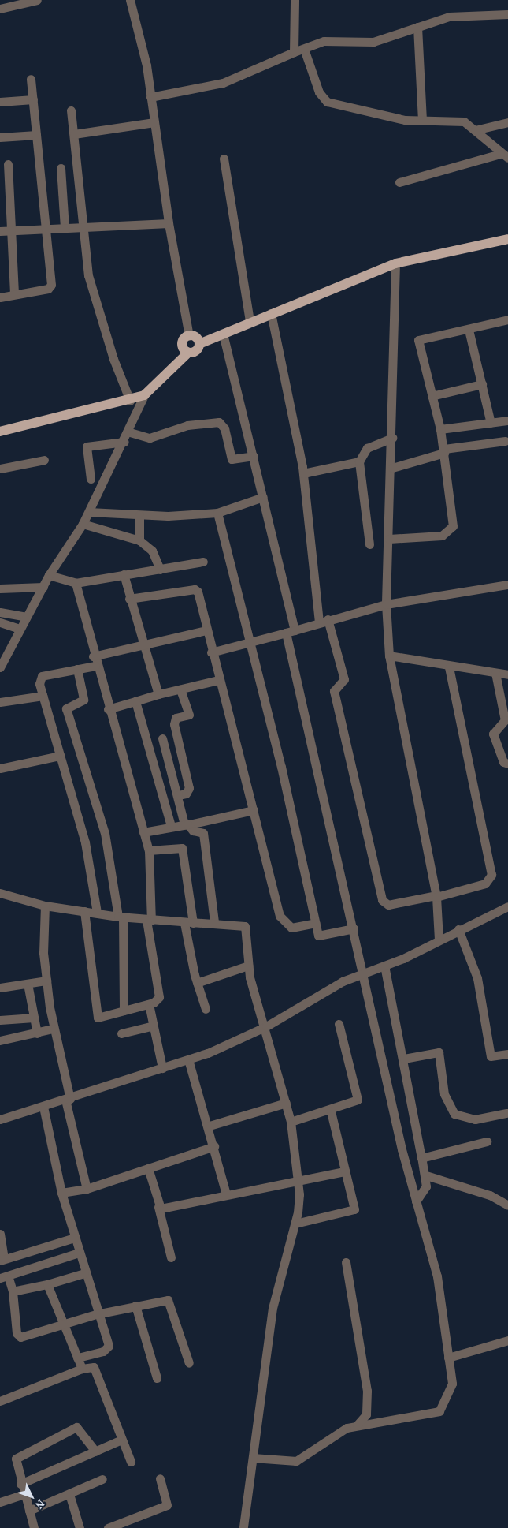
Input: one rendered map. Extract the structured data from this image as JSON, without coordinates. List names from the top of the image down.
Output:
{
  "north": "bottom right"
}
